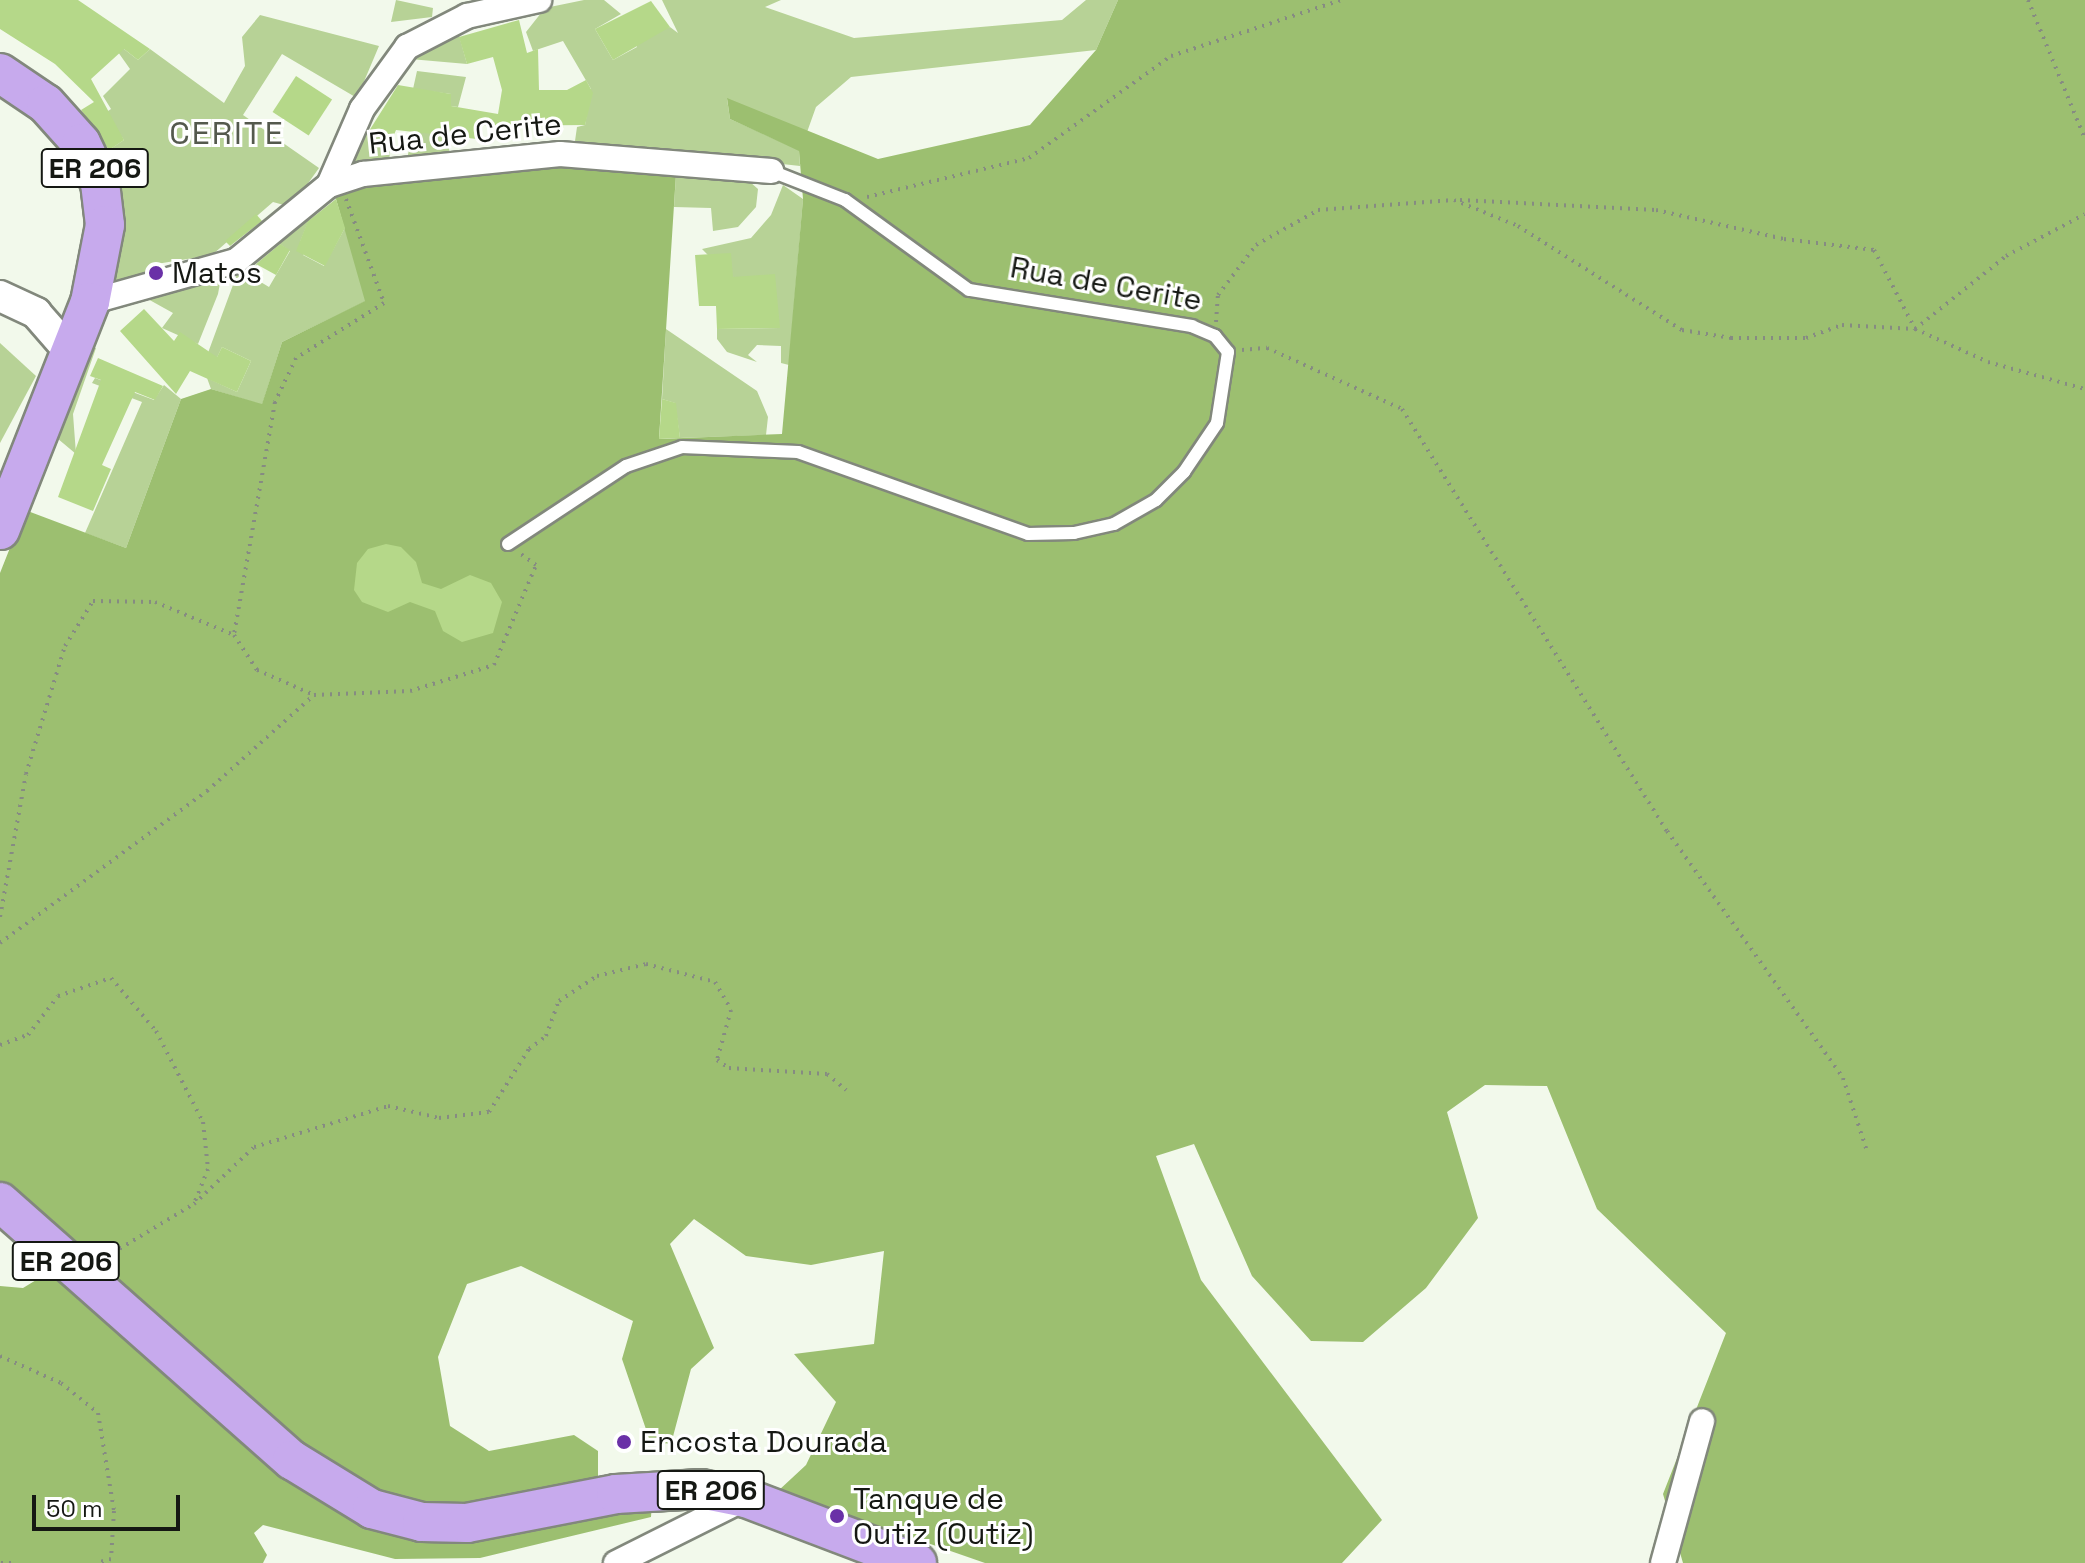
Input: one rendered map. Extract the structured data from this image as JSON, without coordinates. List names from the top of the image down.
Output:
{
  "streets": {
    "main road": ["ER 206"],
    "street": ["Rua de Cerite"]
  },
  "crossings": [
    ["Rua de Cerite", "ER 206"]
  ],
  "districts": ["CERITE"],
  "places": ["Matos", "Encosta Dourada", "Tanque de Outiz (Outiz)"],
  "scale_bar": "50 m"
}
